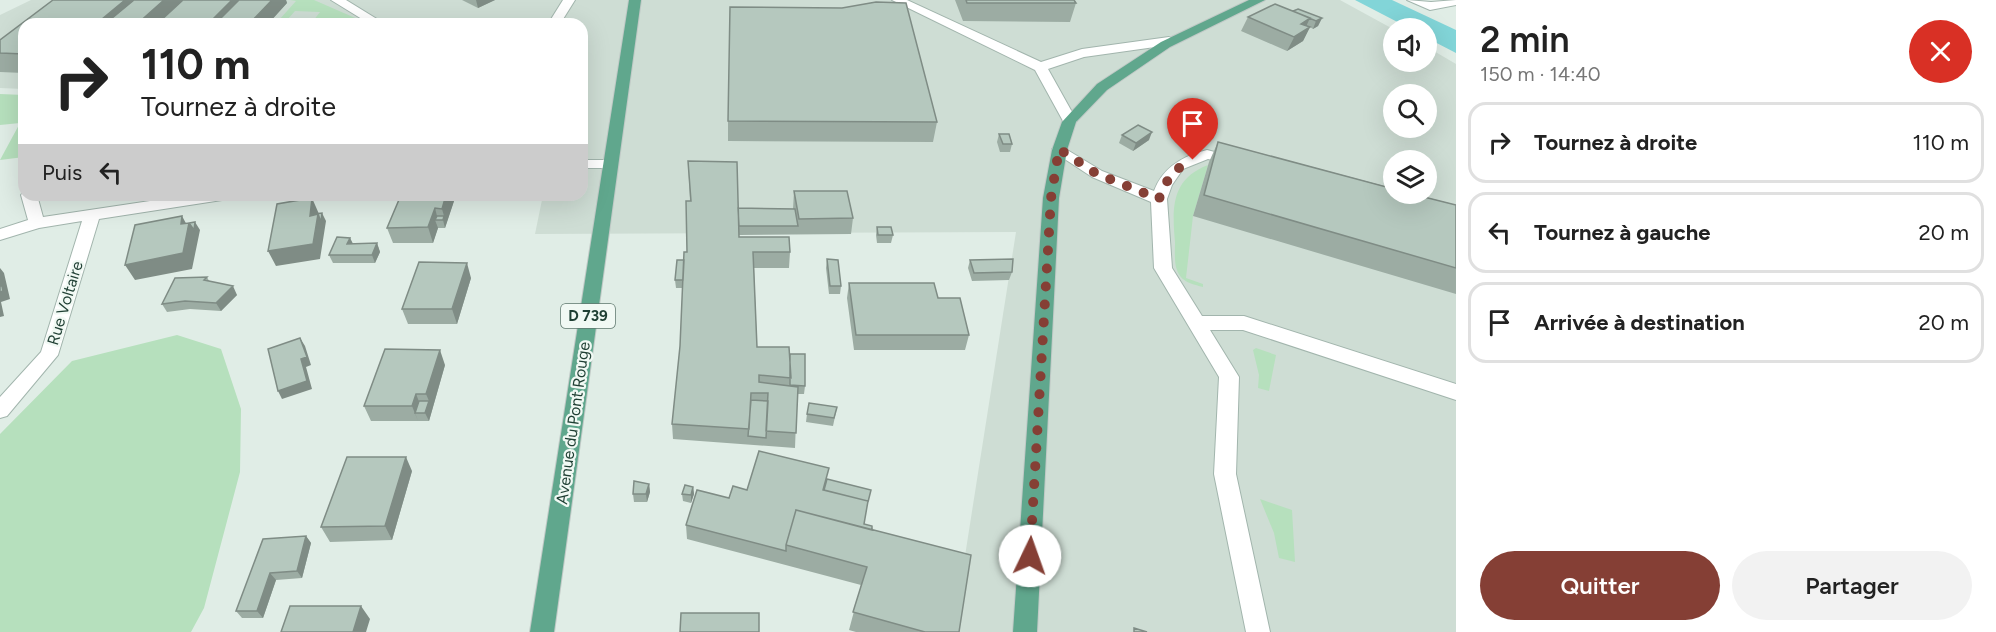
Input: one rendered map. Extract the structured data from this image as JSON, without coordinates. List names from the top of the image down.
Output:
{
  "streets": {
    "main road": ["D 739", "Avenue du Pont Rouge"],
    "street": ["Rue Voltaire"]
  },
  "page": {
    "heading": ["2 min", "150 m · 14:40"],
    "turn": ["110 m", "Tournez à droite"],
    "list": [
      {
        "name": "Tournez à droite",
        "value": "110 m"
      },
      {
        "name": "Tournez à gauche",
        "value": "20 m"
      },
      {
        "name": "Arrivée à destination",
        "value": "20 m"
      }
    ],
    "then": "Puis",
    "buttons": ["Quitter", "Partager"]
  }
}
